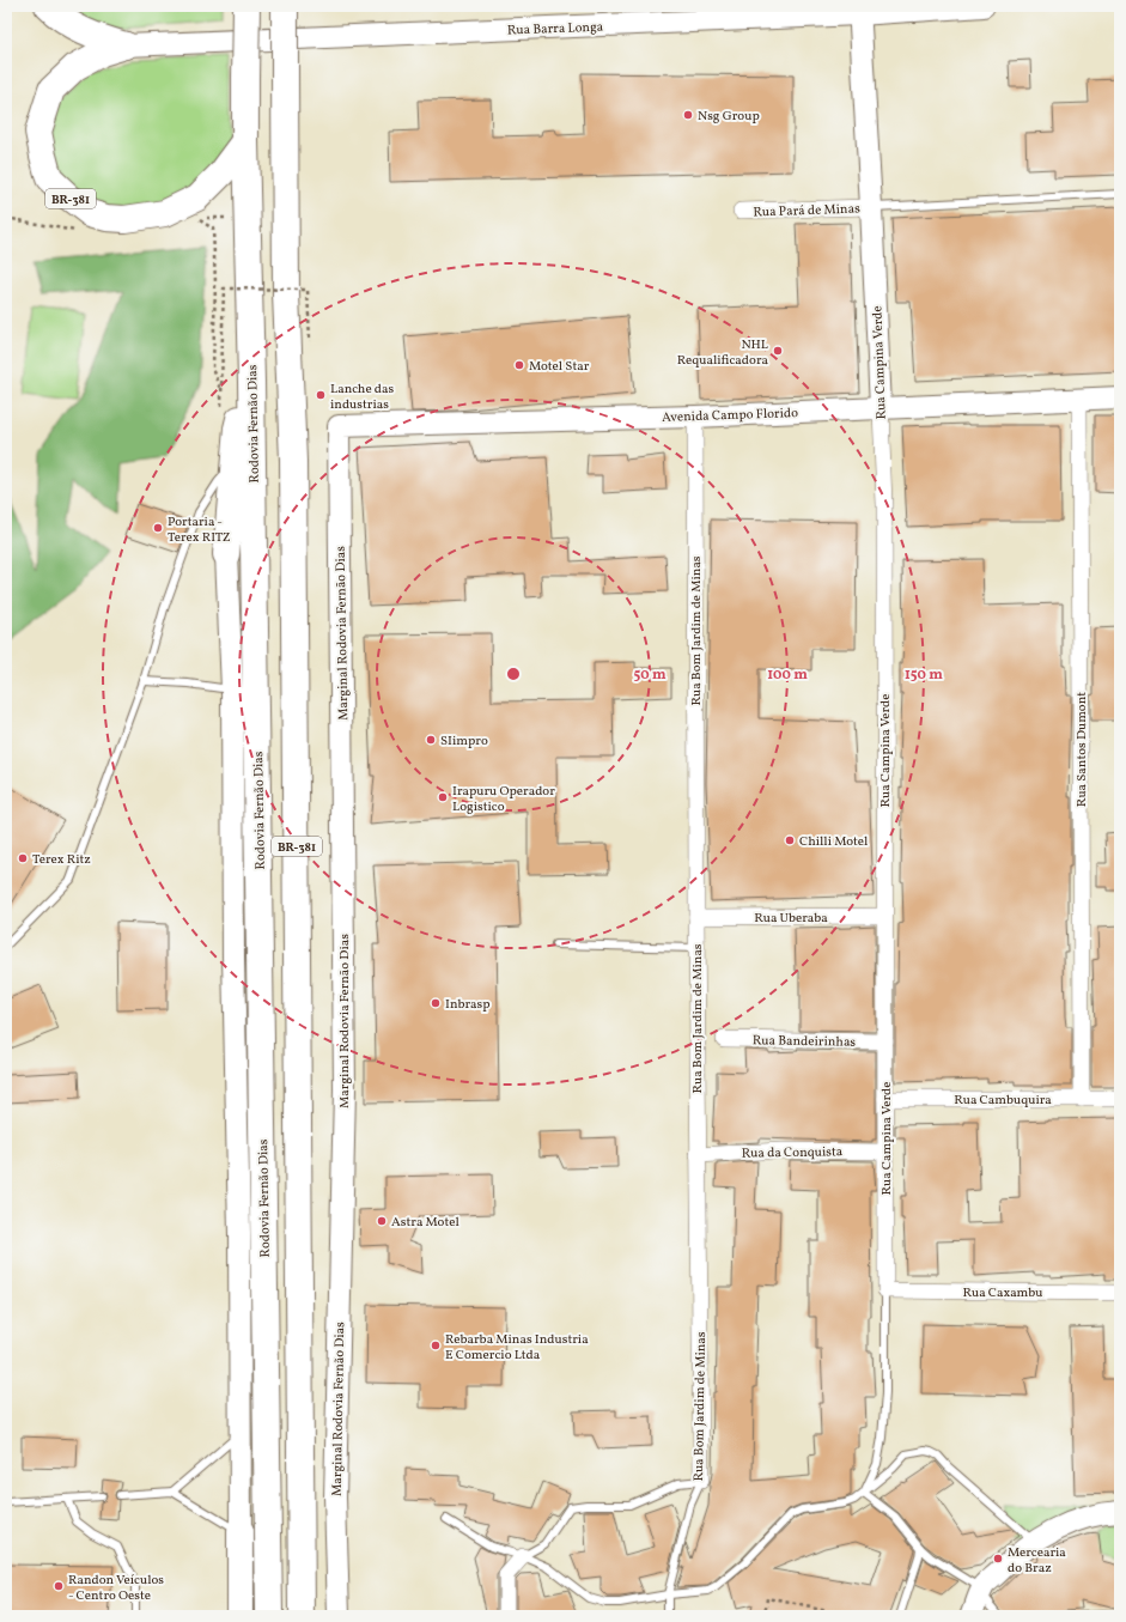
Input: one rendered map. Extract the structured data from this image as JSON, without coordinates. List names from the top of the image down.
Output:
{
  "streets": {
    "highway": ["BR-381", "Rodovia Fernão Dias"],
    "main road": [
      "Rua Barra Longa",
      "Rua Campina Verde",
      "Avenida Campo Florido",
      "Marginal Rodovia Fernão Dias"
    ],
    "street": [
      "Rua Pará de Minas",
      "Rua Bom Jardim de Minas",
      "Rua Santos Dumont",
      "Rua Uberaba",
      "Rua Bandeirinhas",
      "Rua Cambuquira",
      "Rua da Conquista",
      "Rua Caxambu"
    ]
  },
  "crossings": [
    ["Rua Barra Longa", "BR-381"],
    ["Rua Barra Longa", "Rua Campina Verde"],
    ["BR-381", "Rodovia Fernão Dias"],
    ["Rua Pará de Minas", "Rua Campina Verde"],
    ["Rua Campina Verde", "Avenida Campo Florido"],
    ["Rua Campina Verde", "Rua Uberaba"],
    ["Rua Campina Verde", "Rua Bandeirinhas"],
    ["Rua Campina Verde", "Rua Cambuquira"],
    ["Rua Campina Verde", "Rua da Conquista"],
    ["Rua Campina Verde", "Rua Caxambu"],
    ["Avenida Campo Florido", "Rua Bom Jardim de Minas"],
    ["Avenida Campo Florido", "Marginal Rodovia Fernão Dias"],
    ["Avenida Campo Florido", "Rua Santos Dumont"],
    ["Rua Bom Jardim de Minas", "Rua Uberaba"],
    ["Rua Bom Jardim de Minas", "Rua da Conquista"],
    ["Rua Santos Dumont", "Rua Cambuquira"]
  ],
  "places": [
    "Nsg Group",
    "NHL Requalificadora",
    "Motel Star",
    "Lanche das industrias",
    "Portaria - Terex RITZ",
    "SIimpro",
    "Irapuru Operador Logistico",
    "Chilli Motel",
    "Terex Ritz",
    "Inbrasp",
    "Astra Motel",
    "Rebarba Minas Industria E Comercio Ltda",
    "Mercearia do Braz",
    "Randon Veículos - Centro Oeste"
  ],
  "rings": ["50 m", "100 m", "150 m"]
}
